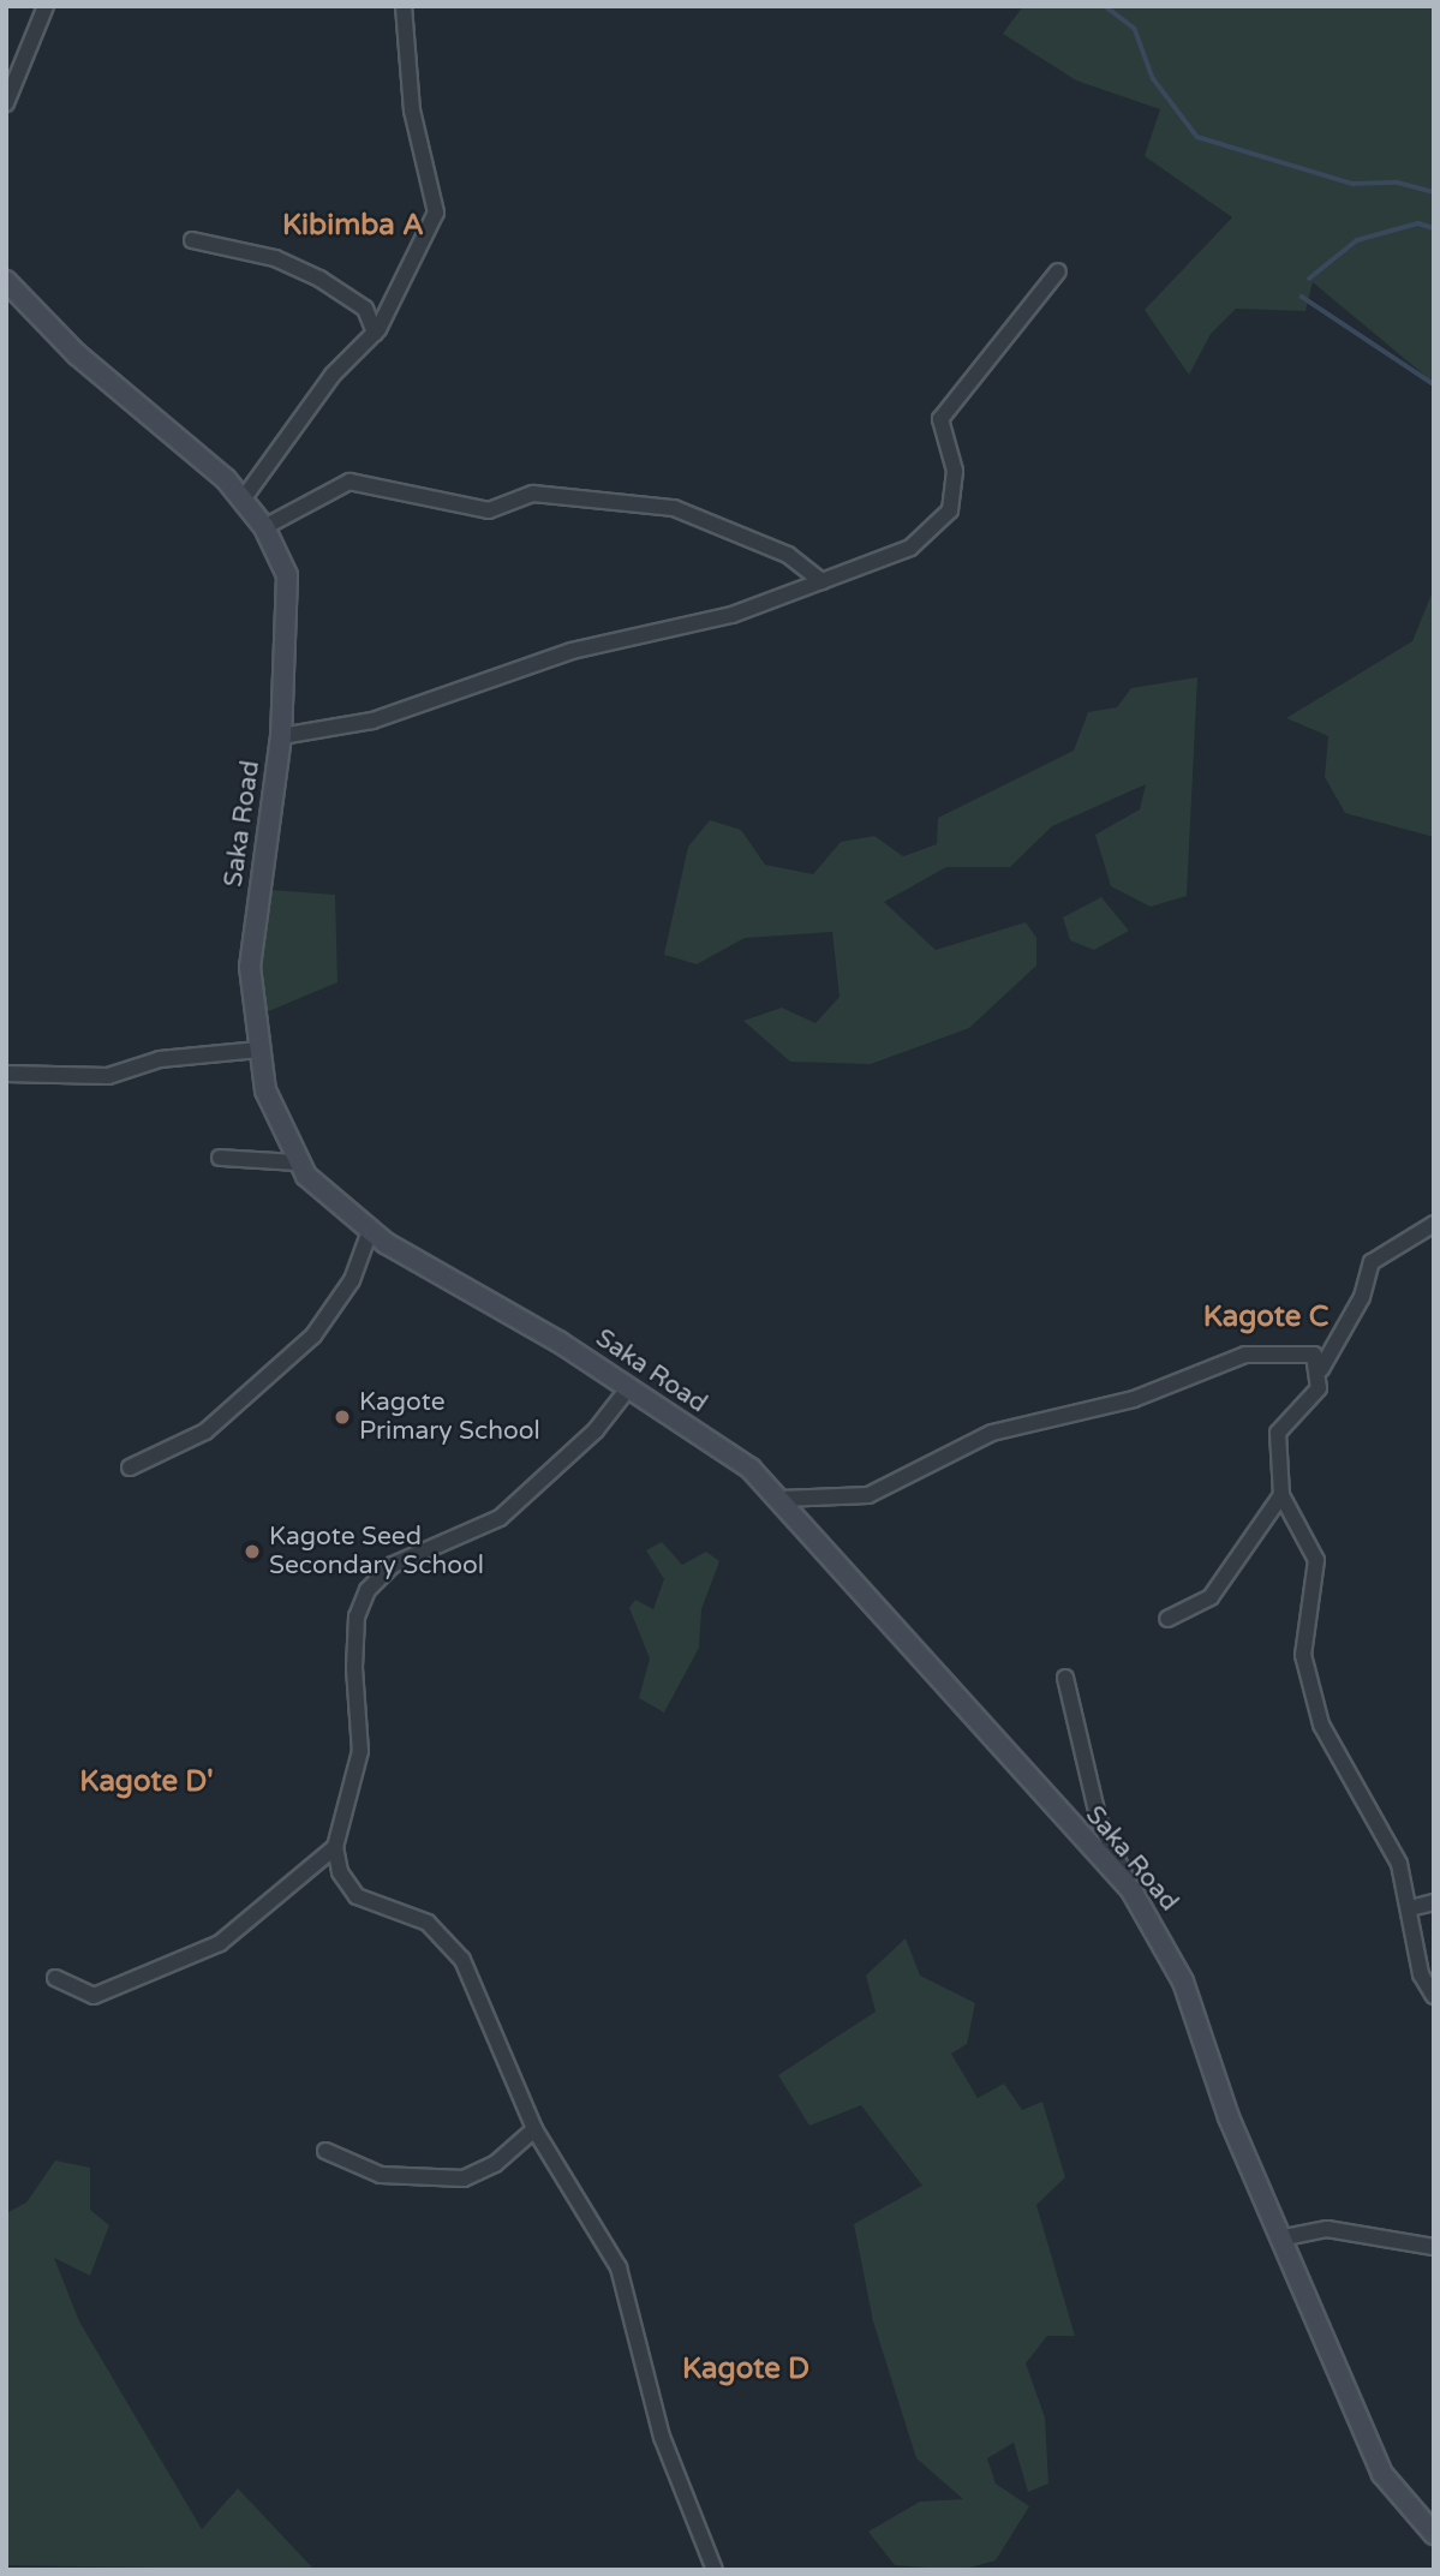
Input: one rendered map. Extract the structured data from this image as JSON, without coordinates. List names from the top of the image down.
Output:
{
  "streets": {
    "main road": ["Saka Road"]
  },
  "districts": [
    "Kibimba A",
    "Kagote C",
    "Kagote D'",
    "Kagote D"
  ],
  "places": ["Kagote Primary School", "Kagote Seed Secondary School"]
}
